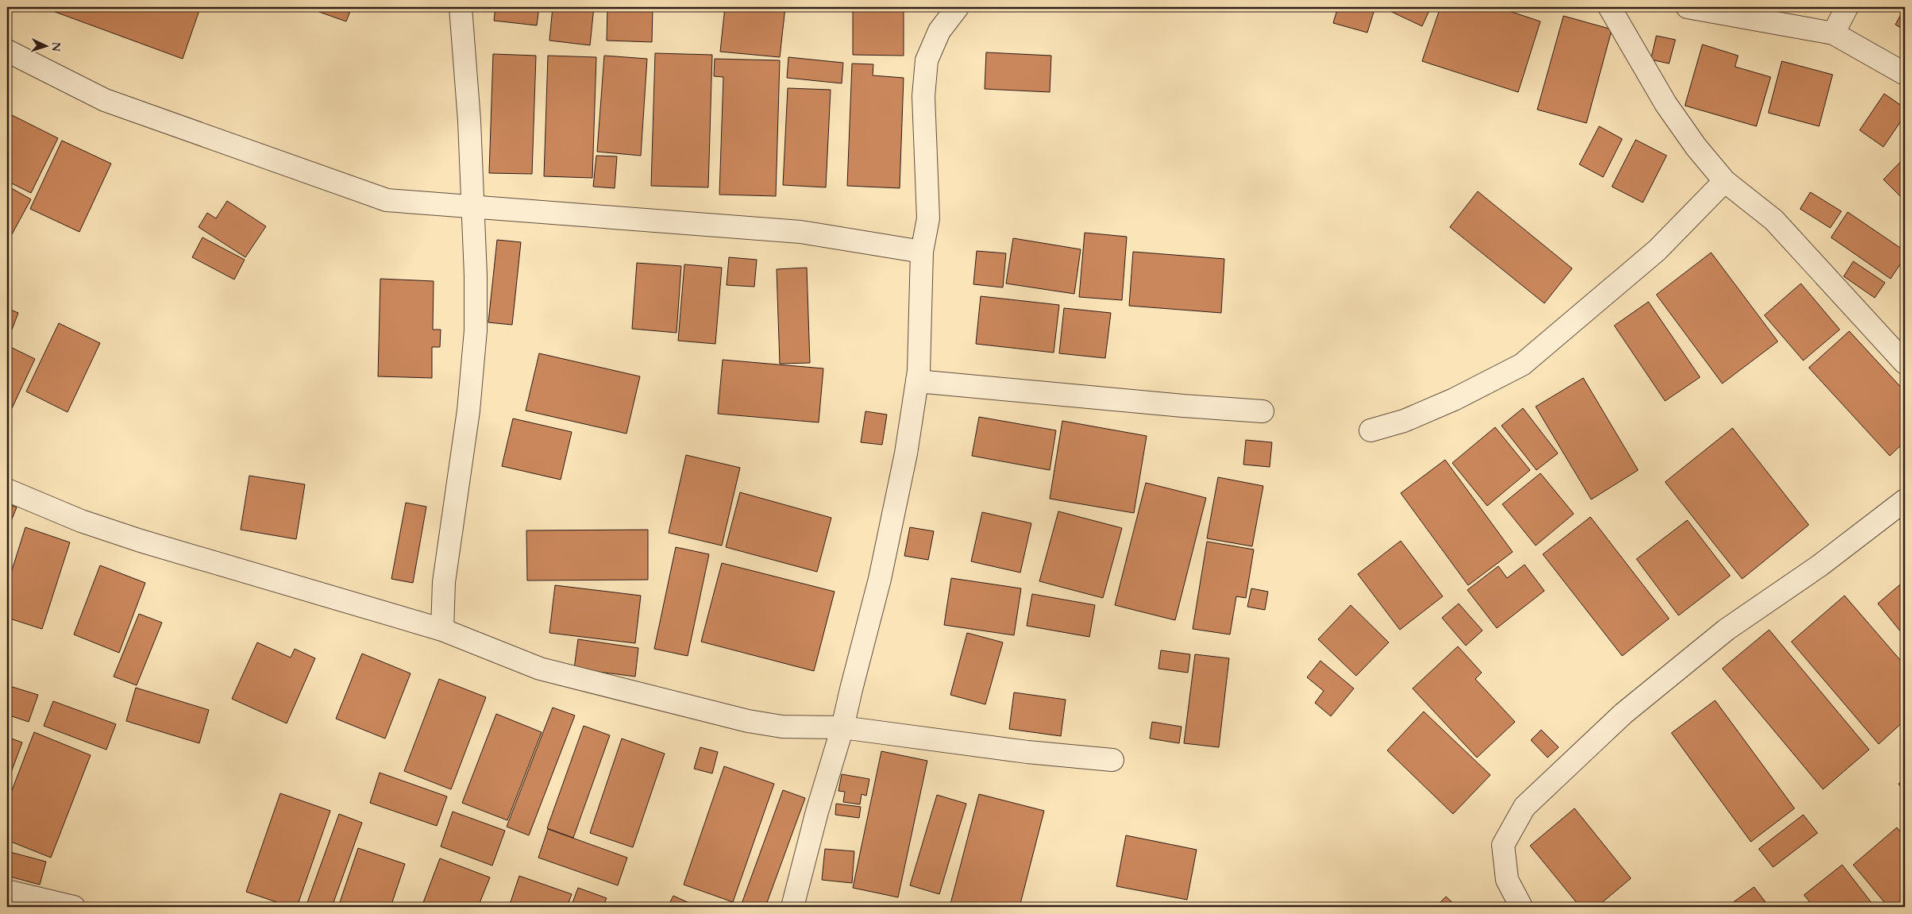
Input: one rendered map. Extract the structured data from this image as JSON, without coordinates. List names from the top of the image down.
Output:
{
  "north": "right"
}
